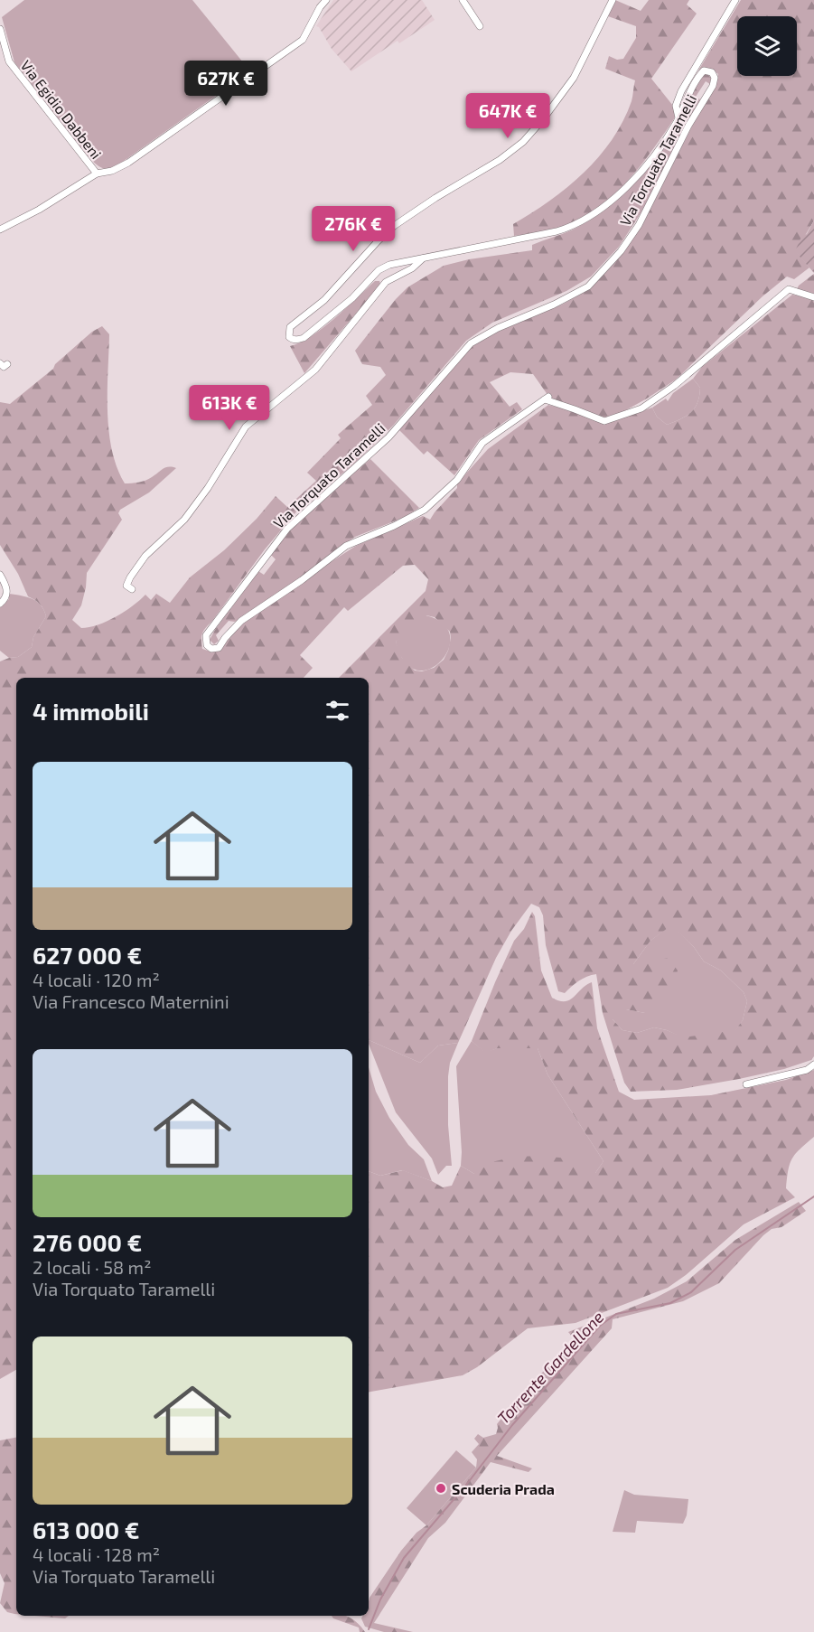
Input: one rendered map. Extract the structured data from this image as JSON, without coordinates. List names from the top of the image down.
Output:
{
  "streets": {
    "street": ["Via Egidio Dabbeni", "Via Torquato Taramelli"]
  },
  "water": ["Torrente Gardellone"],
  "places": ["Scuderia Prada"],
  "page": {
    "price": [
      "627K €",
      "647K €",
      "276K €",
      "613K €"
    ],
    "heading": "4 immobili",
    "list": [
      {
        "name": "627 000 €",
        "note": "4 locali · 120 m² · Via Francesco Maternini"
      },
      {
        "name": "276 000 €",
        "note": "2 locali · 58 m² · Via Torquato Taramelli"
      },
      {
        "name": "613 000 €",
        "note": "4 locali · 128 m² · Via Torquato Taramelli"
      }
    ]
  }
}
